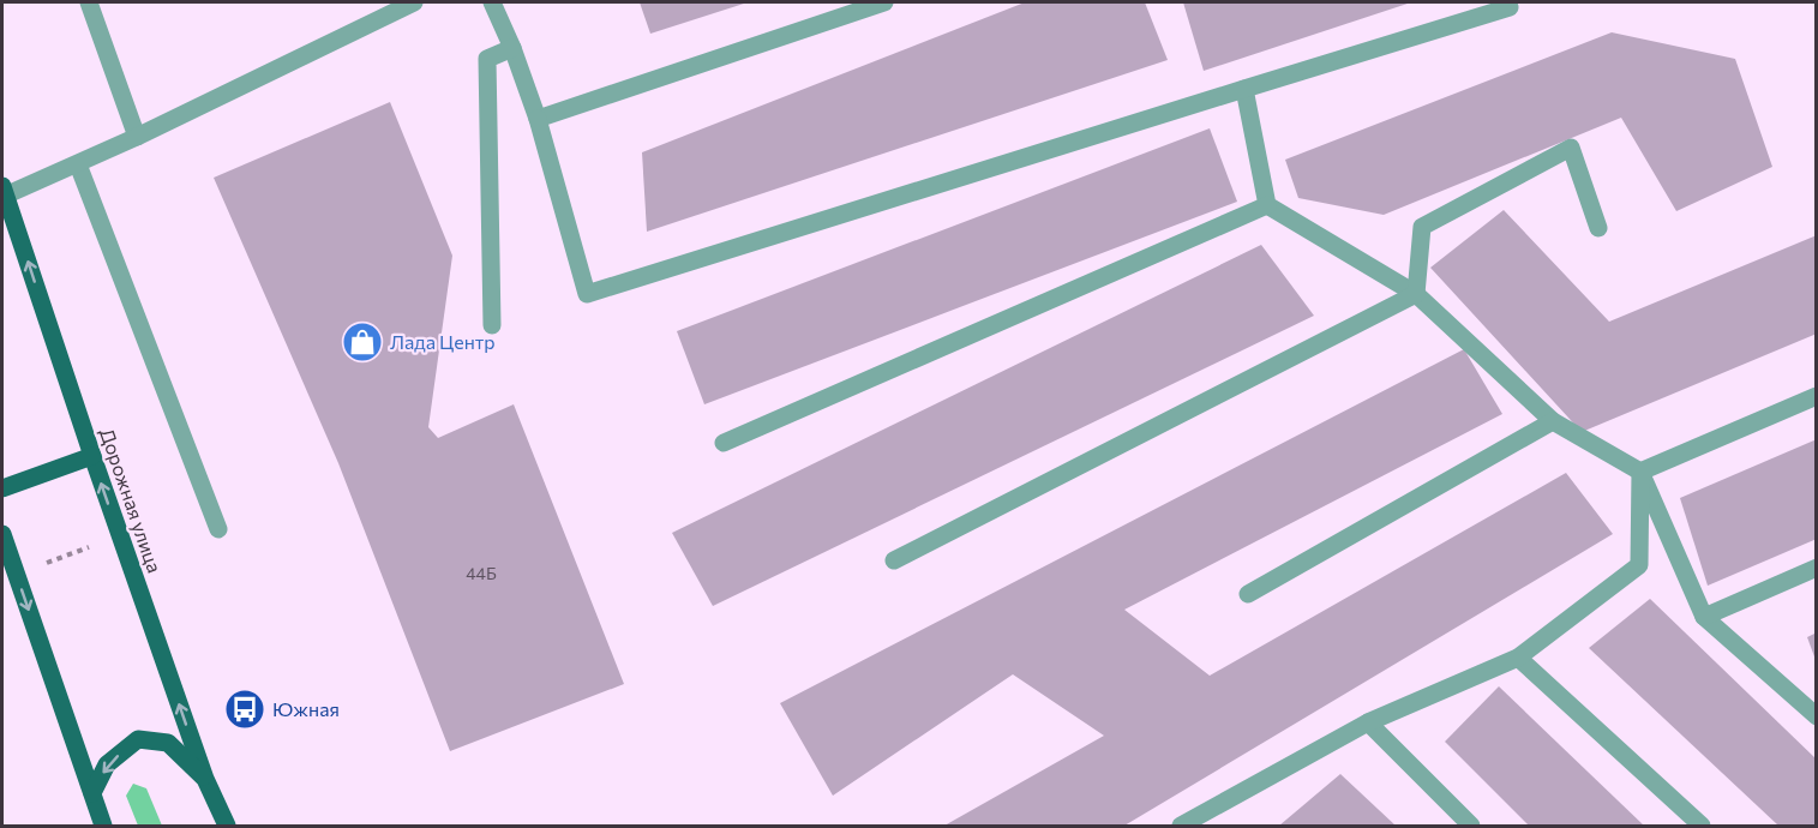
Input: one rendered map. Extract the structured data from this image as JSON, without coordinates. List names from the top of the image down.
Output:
{
  "streets": {
    "main road": ["Дорожная улица"]
  },
  "places": {
    "shop": ["Лада Центр"],
    "bus stop": ["Южная"]
  },
  "house_numbers": ["44Б"]
}
